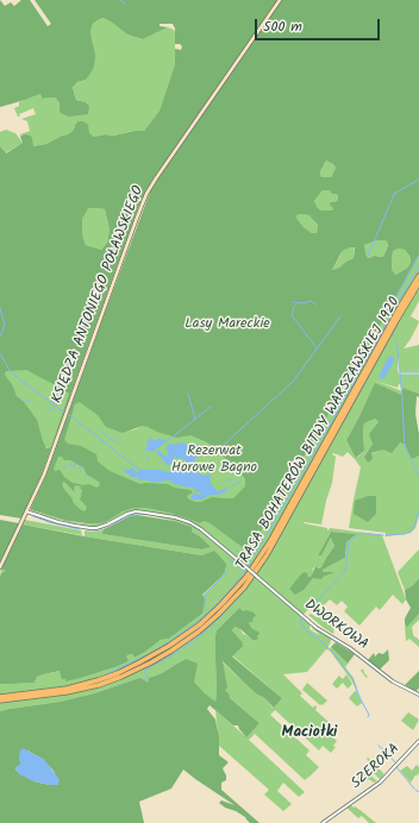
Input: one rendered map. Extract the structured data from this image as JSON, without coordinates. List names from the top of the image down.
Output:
{
  "streets": {
    "highway": ["TRASA BOHATERÓW BITWY WARSZAWSKIEJ 1920"],
    "main road": ["KSIĘDZA ANTONIEGO POŁAWSKIEGO"],
    "street": ["DWORKOWA", "SZEROKA"]
  },
  "crossings": [
    ["KSIĘDZA ANTONIEGO POŁAWSKIEGO", "DWORKOWA"]
  ],
  "districts": ["Maciołki"],
  "parks": ["Lasy Mareckie", "Rezerwat Horowe Bagno"],
  "scale_bar": "500 m"
}
